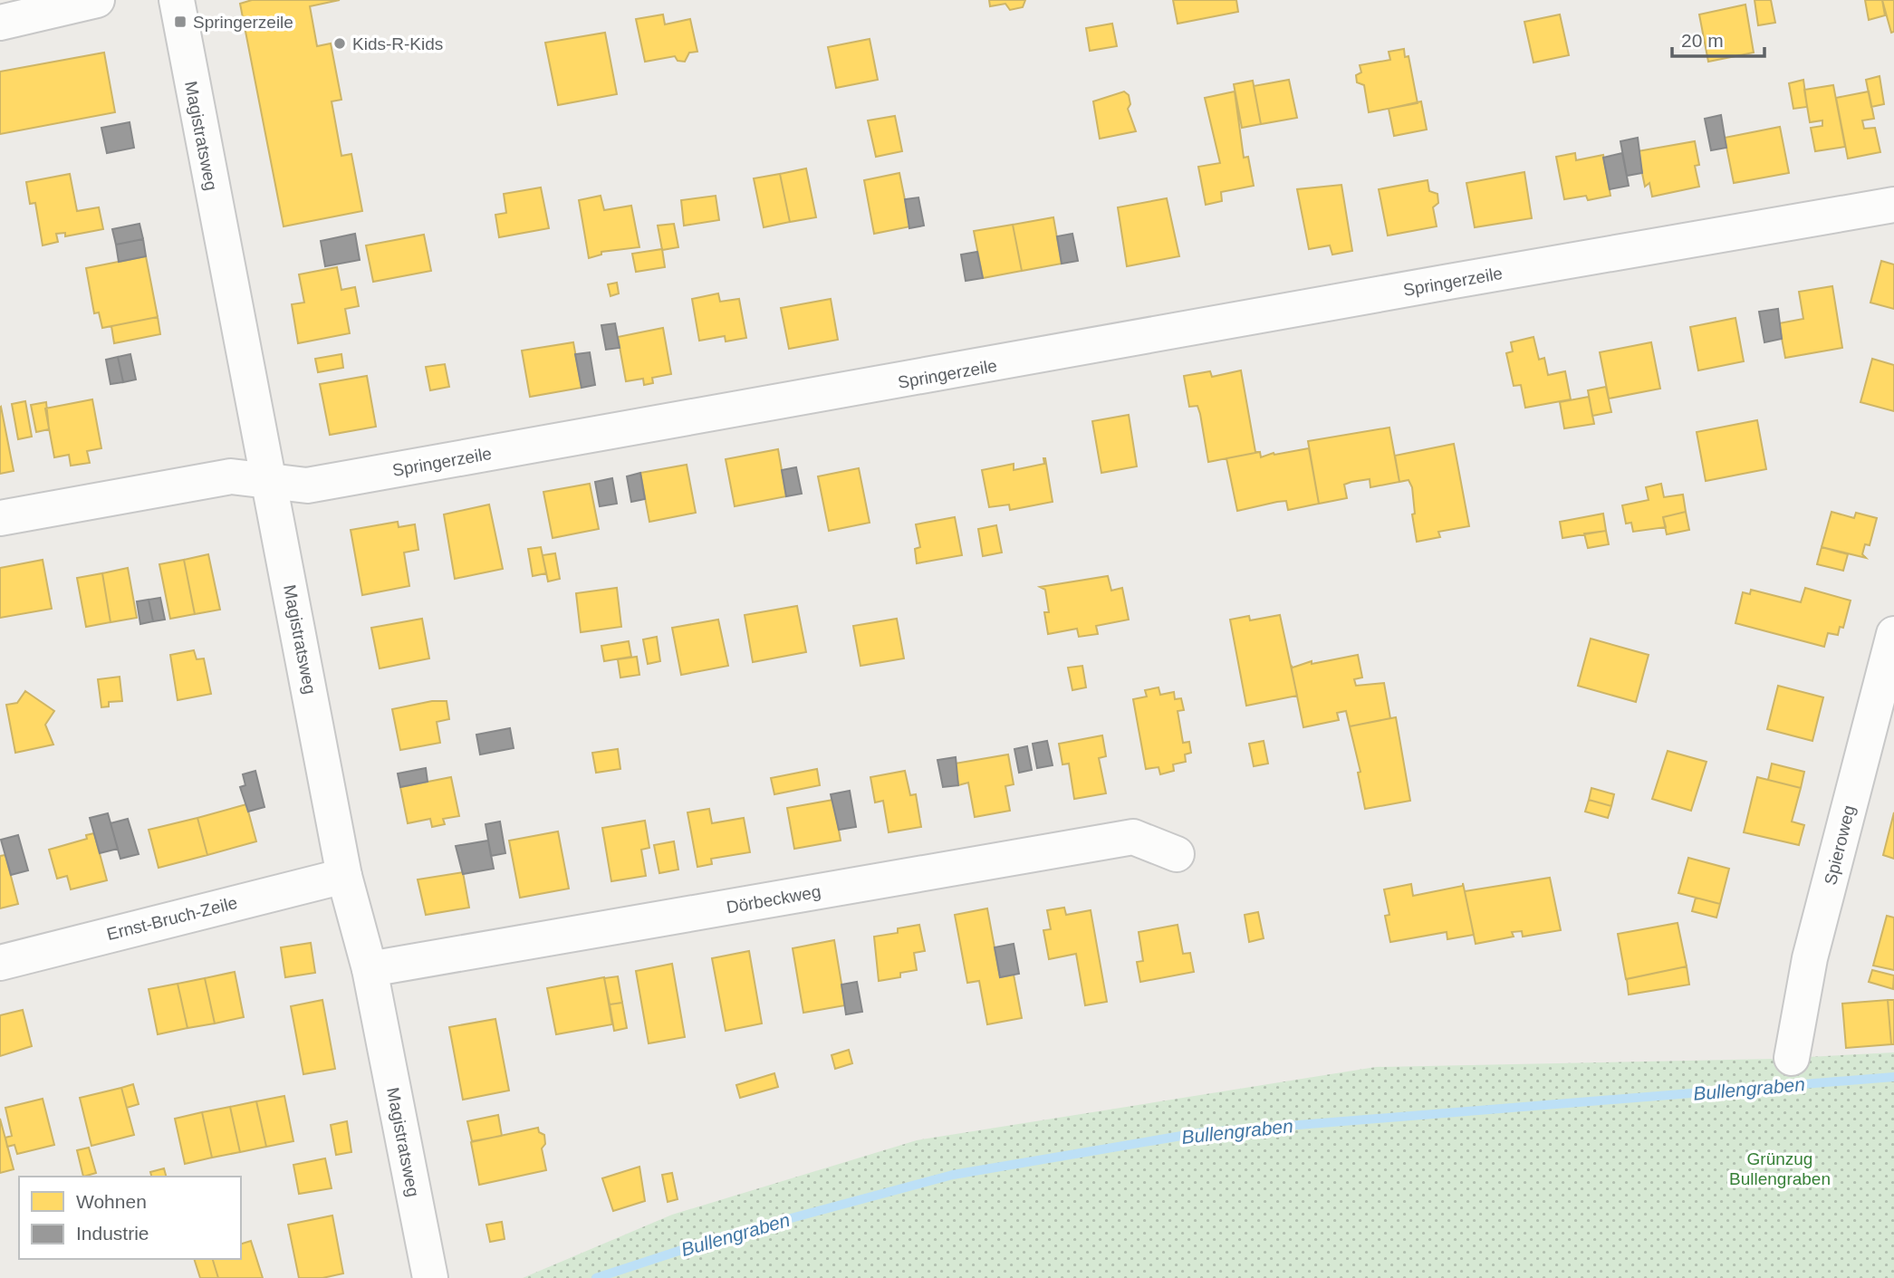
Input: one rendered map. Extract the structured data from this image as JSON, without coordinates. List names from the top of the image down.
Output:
{
  "streets": {
    "street": [
      "Magistratsweg",
      "Springerzeile",
      "Spieroweg",
      "Dörbeckweg",
      "Ernst-Bruch-Zeile"
    ]
  },
  "crossings": [
    ["Magistratsweg", "Springerzeile"],
    ["Magistratsweg", "Dörbeckweg"],
    ["Magistratsweg", "Ernst-Bruch-Zeile"]
  ],
  "water": ["Bullengraben"],
  "parks": ["Grünzug Bullengraben"],
  "places": {
    "transit": ["Springerzeile"],
    "other": ["Kids-R-Kids"]
  },
  "legend": ["Wohnen", "Industrie"],
  "scale_bar": "20 m"
}
